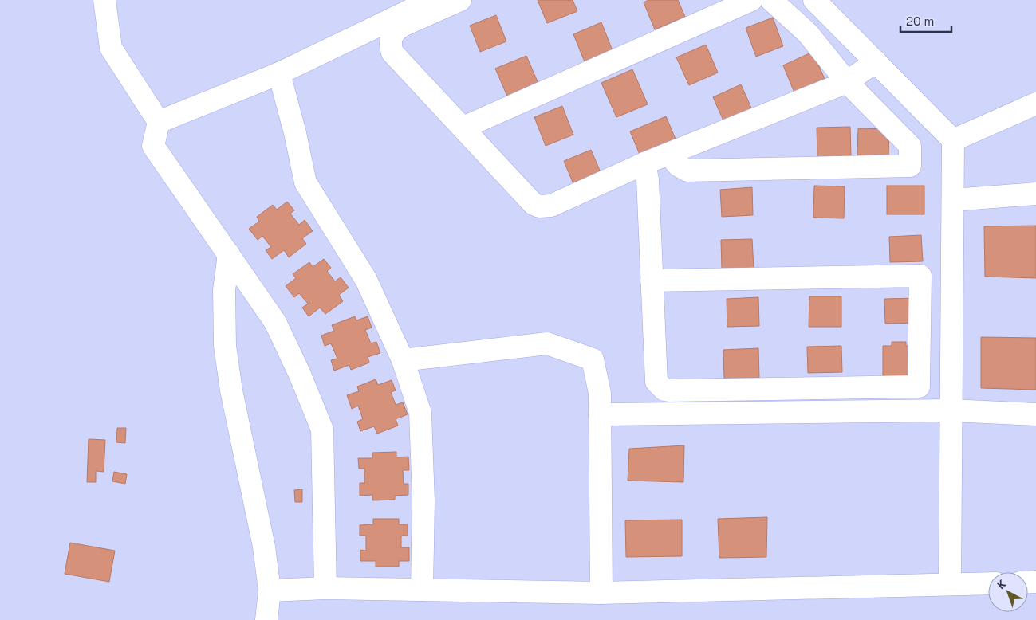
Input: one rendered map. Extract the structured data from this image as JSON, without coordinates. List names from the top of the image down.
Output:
{
  "scale_bar": "20 m",
  "north": "top left"
}
